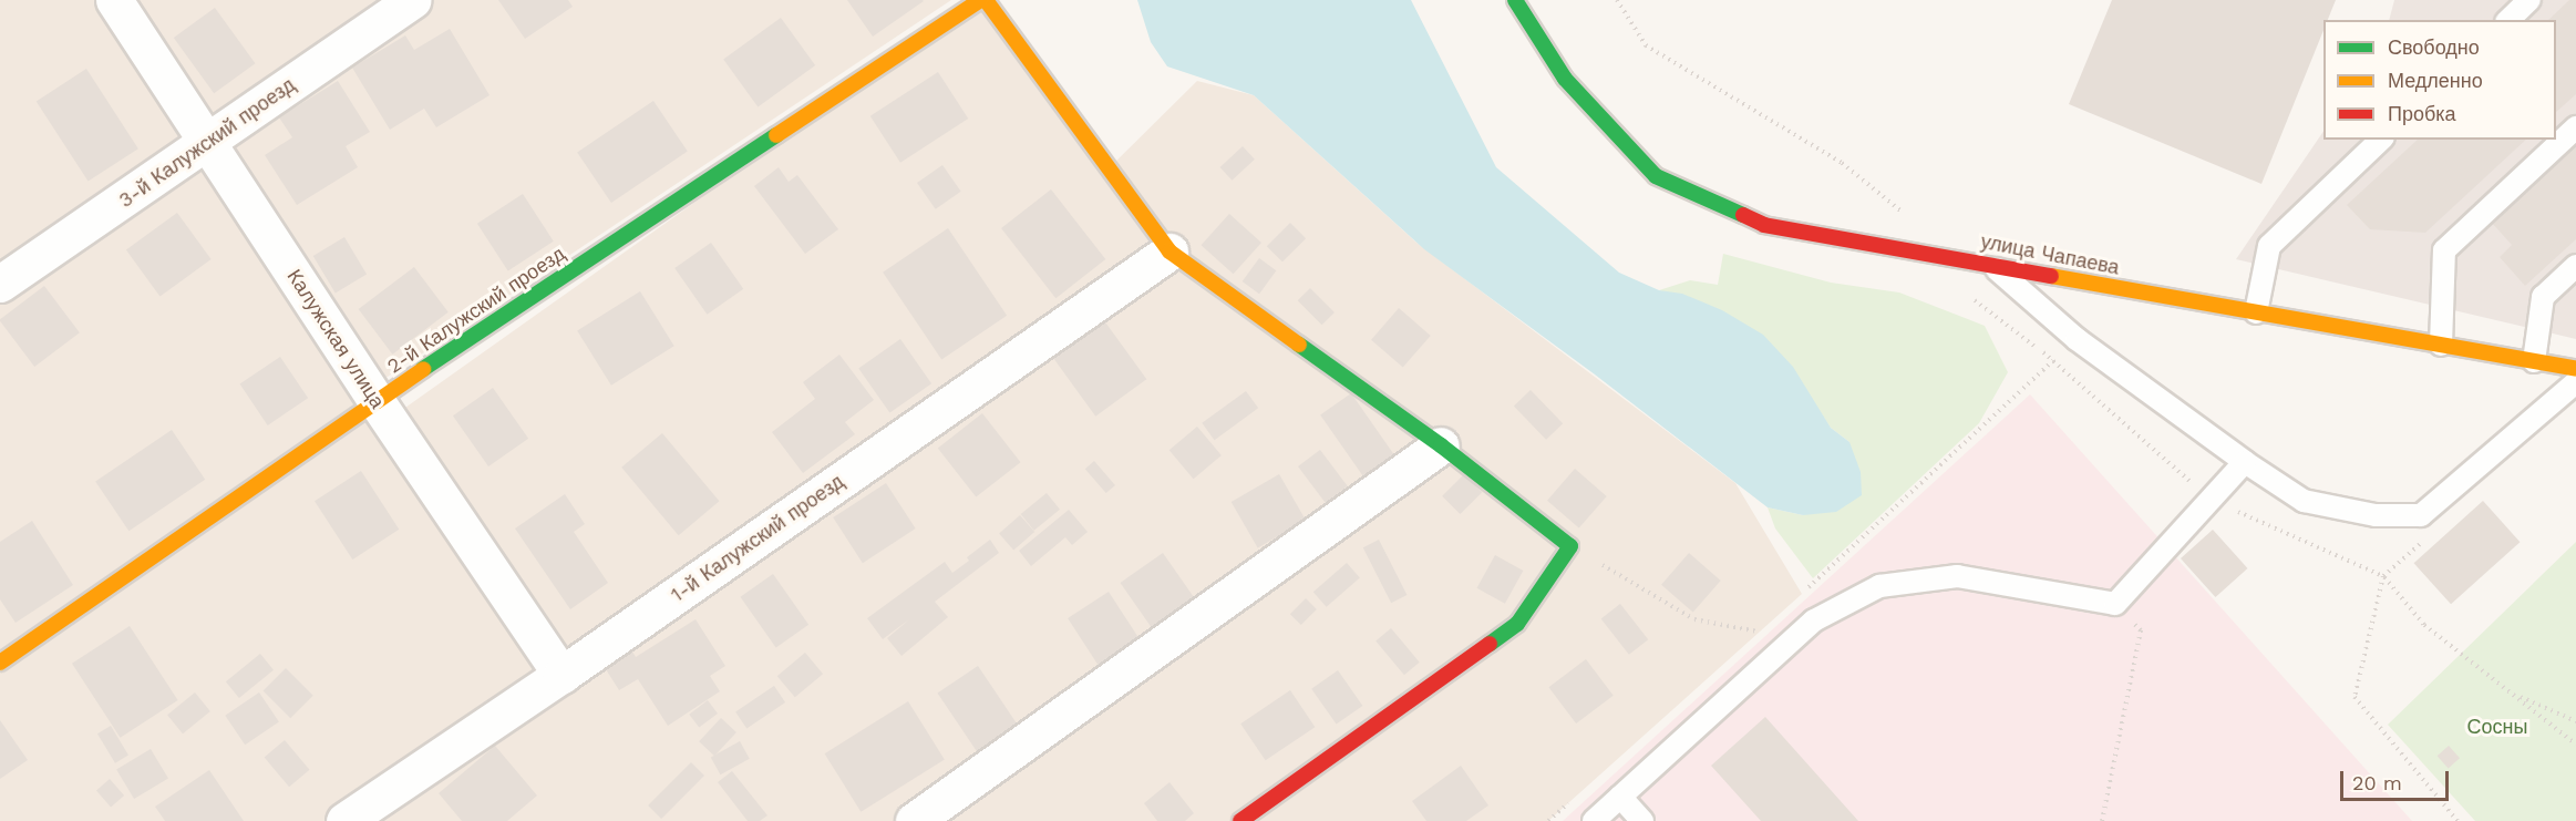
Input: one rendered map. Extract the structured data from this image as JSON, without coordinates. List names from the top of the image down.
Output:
{
  "streets": {
    "street": [
      "3-й Калужский проезд",
      "улица Чапаева",
      "2-й Калужский проезд",
      "Калужская улица",
      "1-й Калужский проезд"
    ]
  },
  "crossings": [
    ["3-й Калужский проезд", "Калужская улица"],
    ["2-й Калужский проезд", "Калужская улица"],
    ["Калужская улица", "1-й Калужский проезд"]
  ],
  "parks": ["Сосны"],
  "legend": ["Свободно", "Медленно", "Пробка"],
  "scale_bar": "20 m"
}
